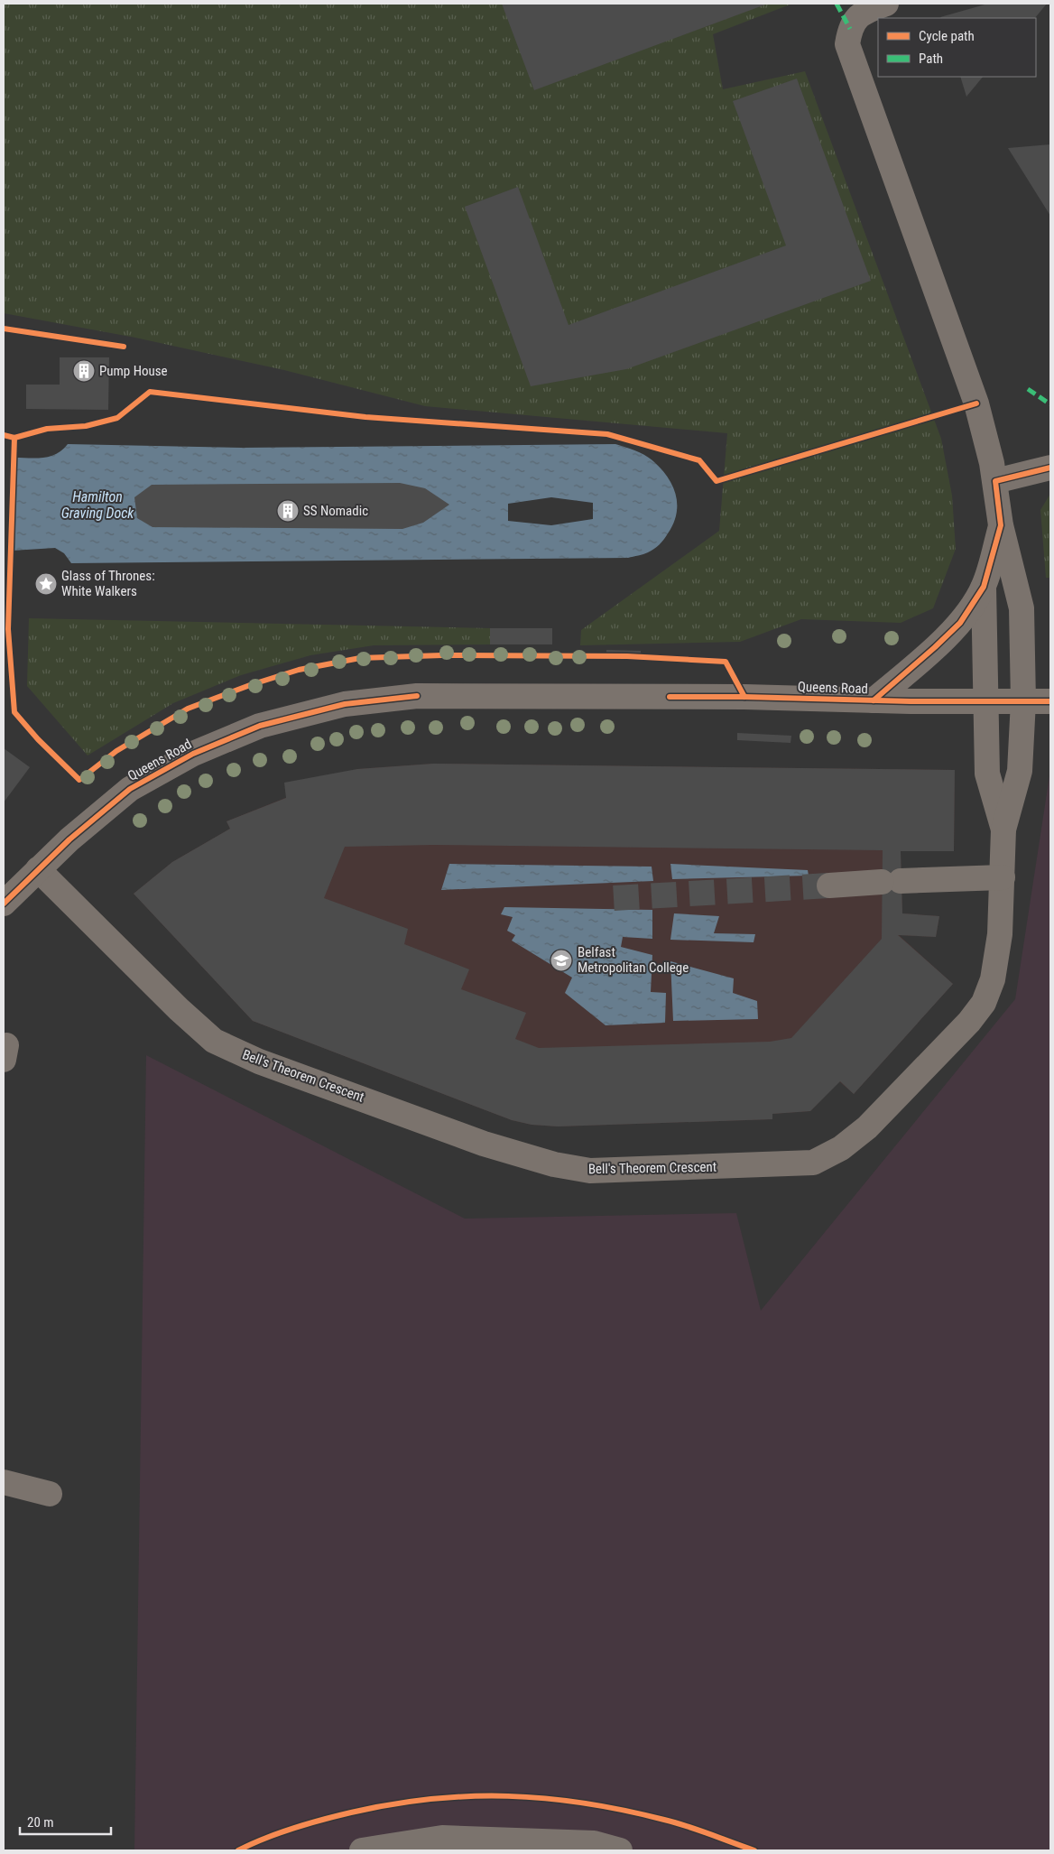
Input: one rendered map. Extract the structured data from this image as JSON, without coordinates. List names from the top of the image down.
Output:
{
  "streets": {
    "street": ["Queens Road", "Bell's Theorem Crescent"]
  },
  "crossings": [
    ["Queens Road", "Bell's Theorem Crescent"]
  ],
  "water": ["Hamilton Graving Dock"],
  "places": {
    "building": ["Pump House", "SS Nomadic"],
    "place": ["Glass of Thrones: White Walkers"],
    "school or university": ["Belfast Metropolitan College"]
  },
  "legend": ["Cycle path", "Path"],
  "scale_bar": "20 m"
}
